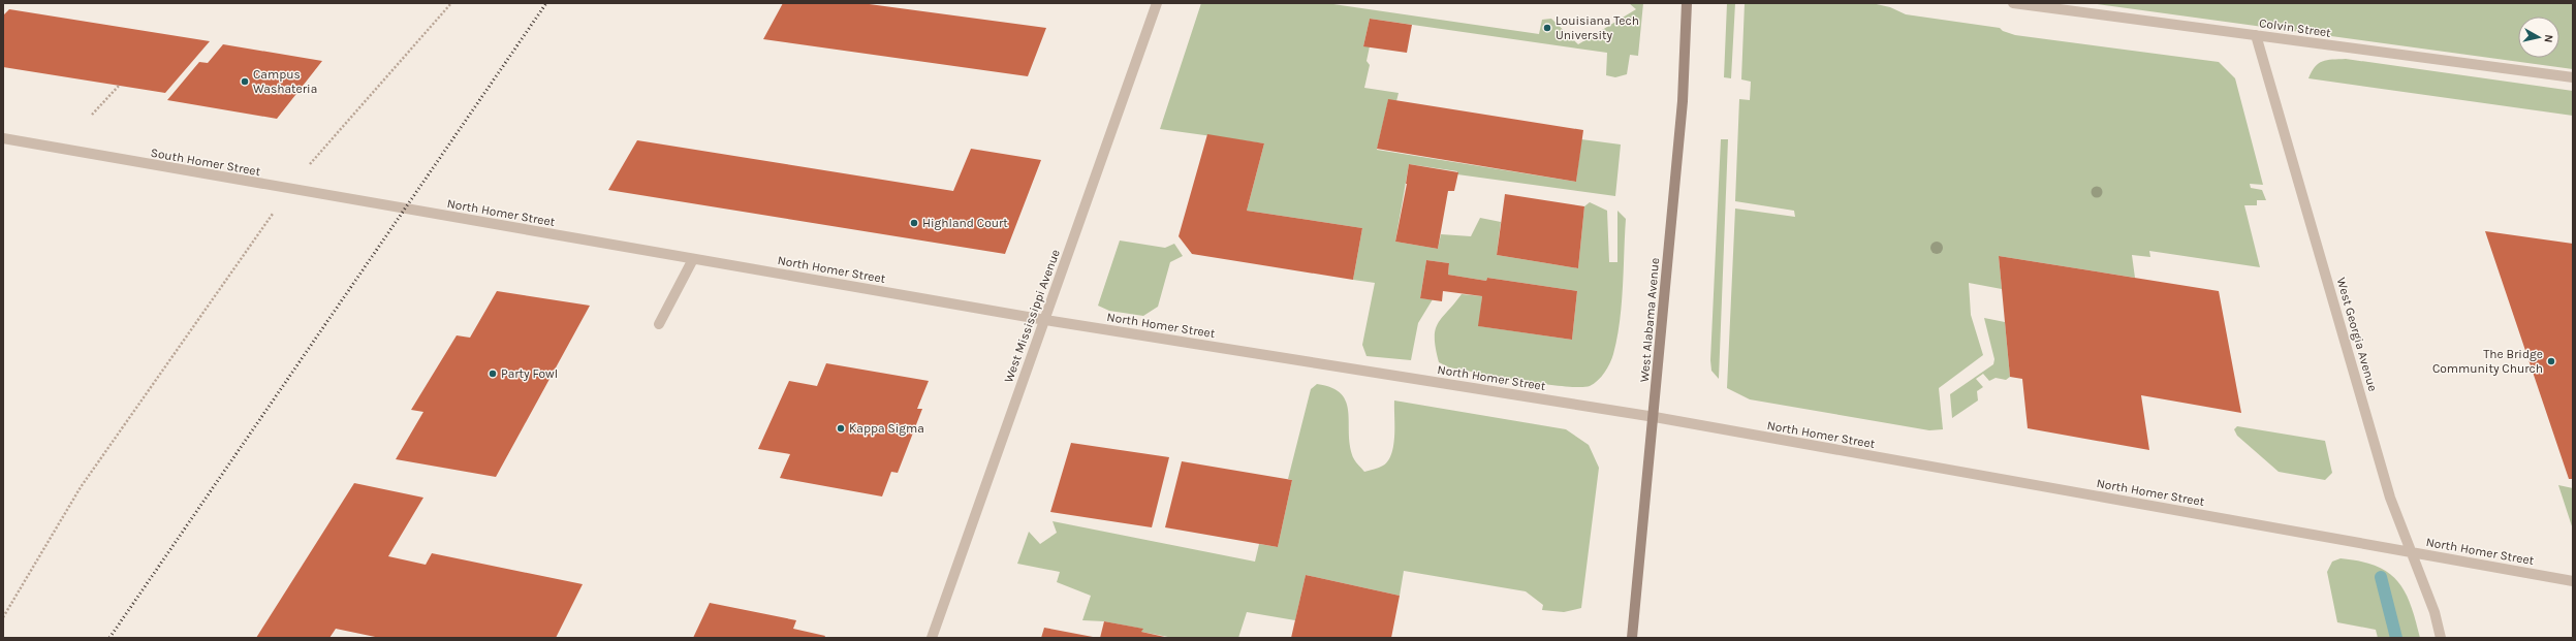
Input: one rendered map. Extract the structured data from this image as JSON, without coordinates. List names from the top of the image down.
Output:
{
  "streets": {
    "main road": ["West Alabama Avenue"],
    "street": [
      "Colvin Street",
      "South Homer Street",
      "North Homer Street",
      "West Mississippi Avenue",
      "West Georgia Avenue"
    ]
  },
  "crossings": [
    ["Colvin Street", "West Georgia Avenue"],
    ["South Homer Street", "North Homer Street"],
    ["North Homer Street", "West Mississippi Avenue"],
    ["North Homer Street", "West Alabama Avenue"],
    ["North Homer Street", "West Georgia Avenue"]
  ],
  "places": [
    "Louisiana Tech University",
    "Campus Washateria",
    "Highland Court",
    "The Bridge Community Church",
    "Party Fowl",
    "Kappa Sigma"
  ],
  "north": "right"
}
